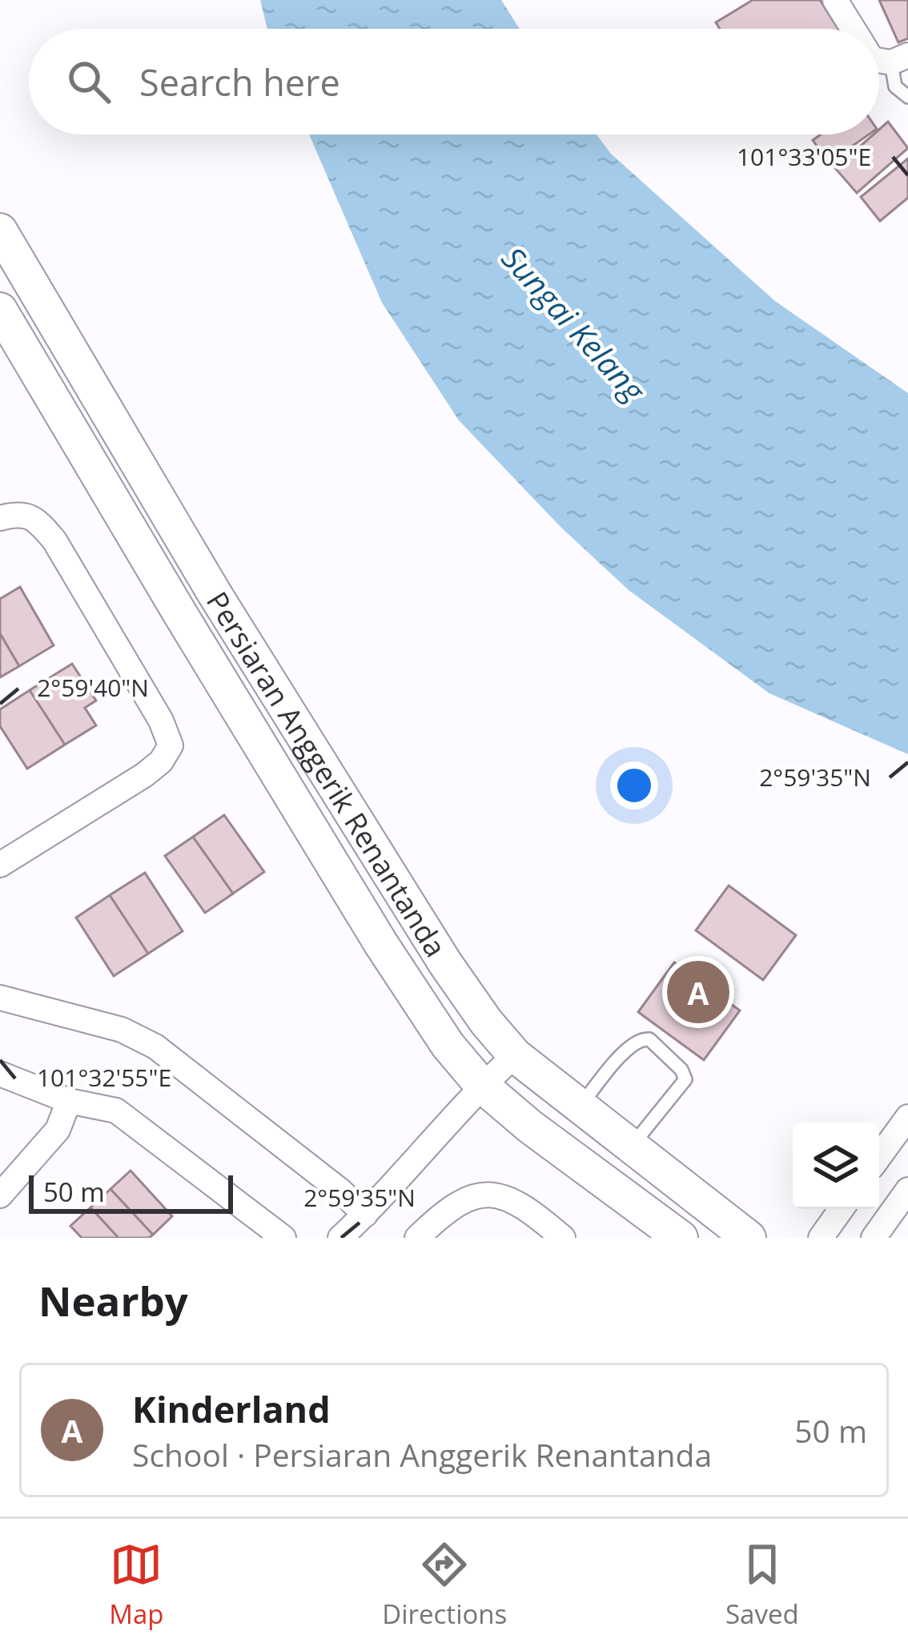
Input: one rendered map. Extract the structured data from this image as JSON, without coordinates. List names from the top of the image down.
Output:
{
  "streets": {
    "main road": ["Persiaran Anggerik Renantanda"]
  },
  "water": ["Sungai Kelang"],
  "scale_bar": "50 m",
  "page": {
    "search": "Search here",
    "pins": "A",
    "scale": "50 m",
    "heading": "Nearby",
    "list": [
      {
        "mark": "A",
        "name": "Kinderland",
        "note": "School · Persiaran Anggerik Renantanda",
        "value": "50 m"
      }
    ],
    "nav": ["Map", "Directions", "Saved"]
  },
  "coordinates": [
    "101°33'05\"E",
    "2°59'40\"N",
    "2°59'35\"N",
    "101°32'55\"E"
  ]
}
